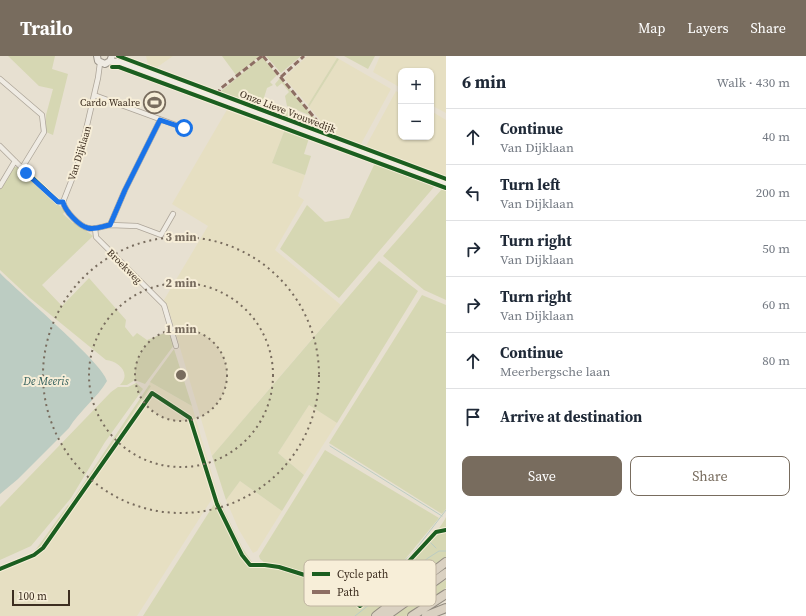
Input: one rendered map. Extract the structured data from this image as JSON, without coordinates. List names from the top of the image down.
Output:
{
  "streets": {
    "main road": ["Onze Lieve Vrouwedijk"],
    "street": ["Van Dijklaan", "Broekweg"]
  },
  "crossings": [
    ["Onze Lieve Vrouwedijk", "Van Dijklaan"],
    ["Van Dijklaan", "Broekweg"]
  ],
  "water": ["De Meeris"],
  "places": {
    "sports": ["Cardo Waalre"]
  },
  "legend": ["Cycle path", "Path"],
  "scale_bar": "100 m",
  "page": {
    "header": "Trailo",
    "nav": ["Map", "Layers", "Share"],
    "heading": ["6 min", "Walk · 430 m"],
    "map_buttons": ["+", "−"],
    "list": [
      ["Continue", "Van Dijklaan", "40 m"],
      ["Turn left", "Van Dijklaan", "200 m"],
      ["Turn right", "Van Dijklaan", "50 m"],
      ["Turn right", "Van Dijklaan", "60 m"],
      ["Continue", "Meerbergsche laan", "80 m"],
      "Arrive at destination"
    ],
    "buttons": ["Save", "Share"],
    "scale": "100 m"
  },
  "rings": ["3 min", "2 min", "1 min"]
}
